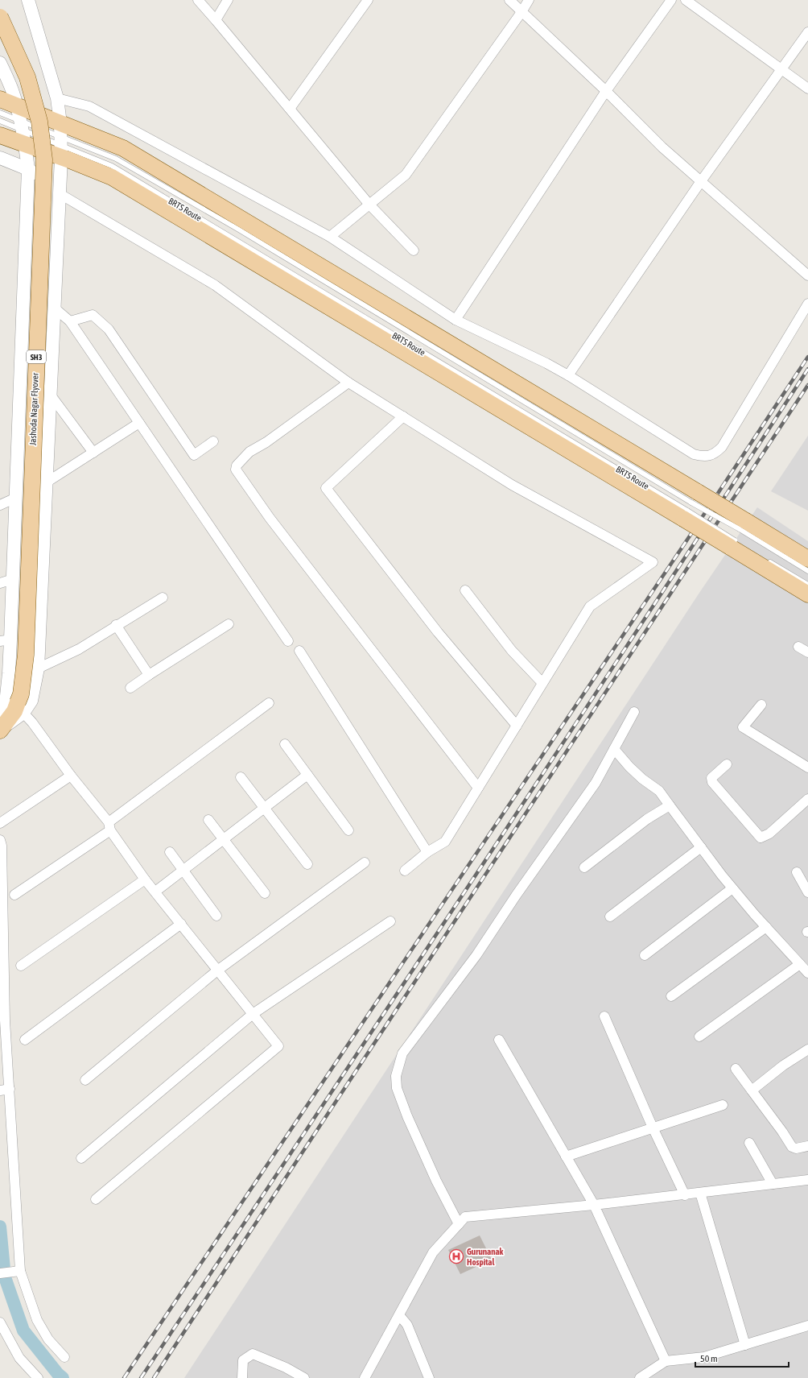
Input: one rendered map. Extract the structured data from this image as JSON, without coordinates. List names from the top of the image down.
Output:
{
  "streets": {
    "main road": ["SH3", "Jashoda Nagar Flyover"]
  },
  "crossings": [
    ["SH3", "Jashoda Nagar Flyover"]
  ],
  "places": {
    "hospital": ["Gurunanak Hospital"]
  },
  "scale_bar": "50 m"
}
